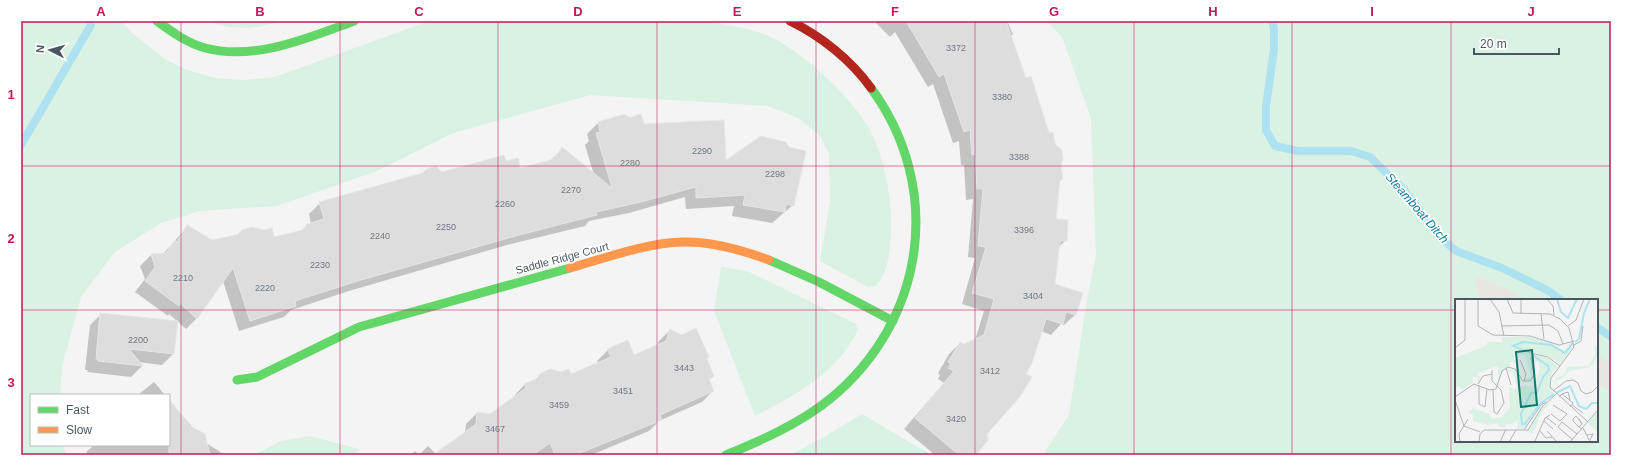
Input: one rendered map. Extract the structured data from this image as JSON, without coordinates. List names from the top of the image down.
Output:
{
  "streets": {
    "street": ["Saddle Ridge Court"]
  },
  "water": ["Steamboat Ditch"],
  "house_numbers": [
    "3372",
    "3380",
    "2290",
    "3388",
    "2280",
    "2298",
    "2270",
    "2260",
    "2250",
    "3396",
    "2240",
    "2230",
    "2210",
    "2220",
    "3404",
    "2200",
    "3443",
    "3412",
    "3451",
    "3459",
    "3420",
    "3467"
  ],
  "legend": ["Fast", "Slow"],
  "scale_bar": "20 m",
  "north": "left",
  "grid": {
    "columns": [
      "A",
      "B",
      "C",
      "D",
      "E",
      "F",
      "G",
      "H",
      "I",
      "J"
    ],
    "rows": ["1", "2", "3"]
  }
}
